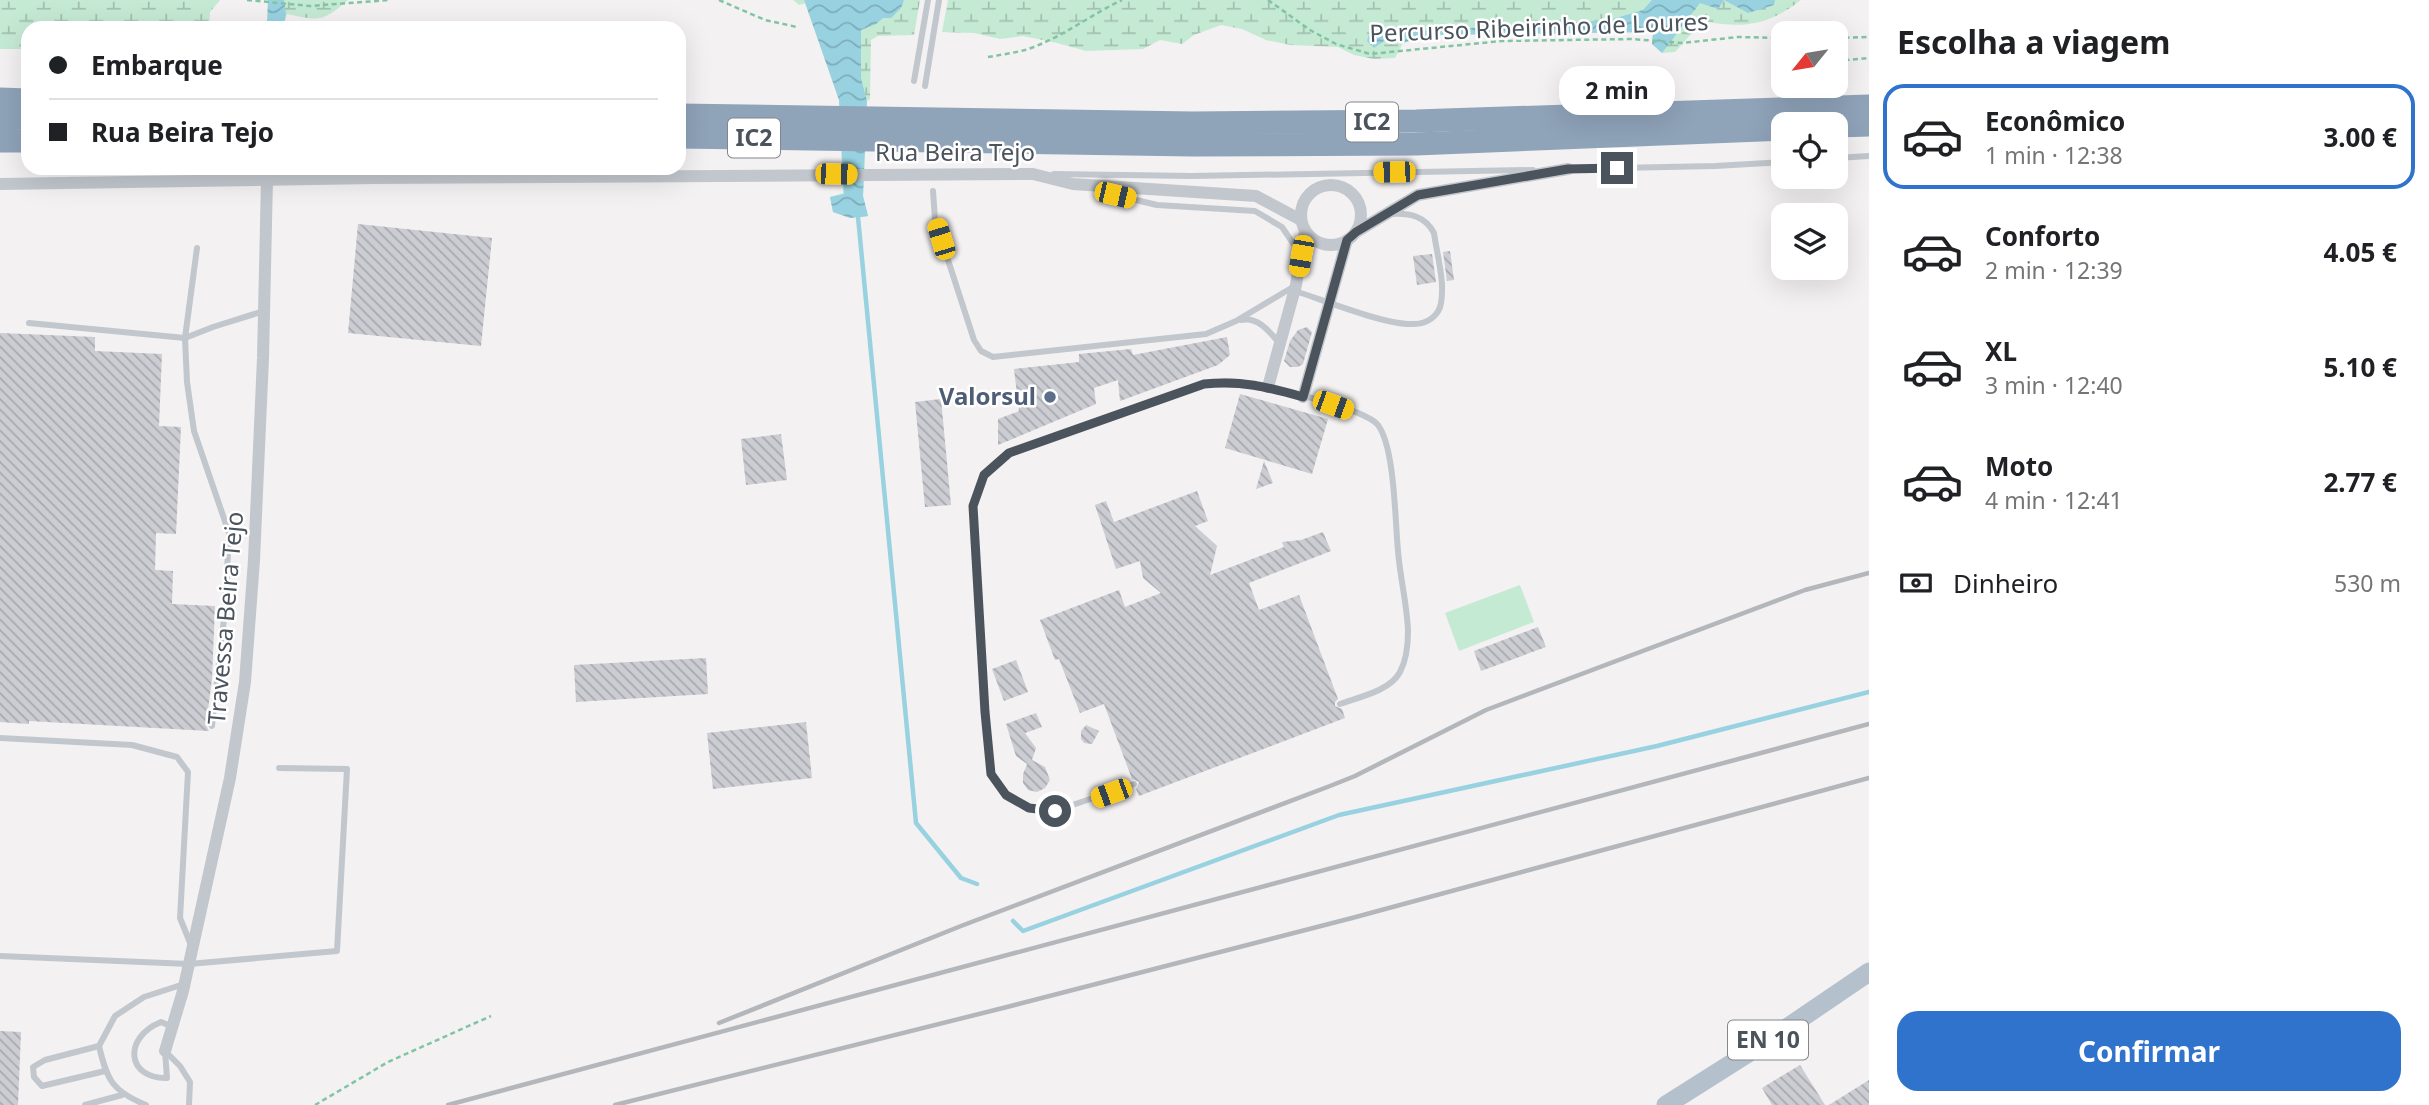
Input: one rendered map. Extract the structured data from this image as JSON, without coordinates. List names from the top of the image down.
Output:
{
  "streets": {
    "highway": ["IC2"],
    "main road": ["EN 10"],
    "street": ["Rua Beira Tejo", "Travessa Beira Tejo"],
    "path": ["Percurso Ribeirinho de Loures"]
  },
  "crossings": [
    ["Rua Beira Tejo", "Travessa Beira Tejo"]
  ],
  "places": ["Valorsul"],
  "north": "bottom left",
  "page": {
    "heading": "Escolha a viagem",
    "banner": ["Embarque", "Rua Beira Tejo"],
    "bubble": "2 min",
    "list": [
      {
        "name": "Econômico",
        "note": "1 min · 12:38",
        "value": "3.00 €"
      },
      {
        "name": "Conforto",
        "note": "2 min · 12:39",
        "value": "4.05 €"
      },
      {
        "name": "XL",
        "note": "3 min · 12:40",
        "value": "5.10 €"
      },
      {
        "name": "Moto",
        "note": "4 min · 12:41",
        "value": "2.77 €"
      }
    ],
    "pay": ["Dinheiro", "530 m"],
    "buttons": "Confirmar"
  }
}
